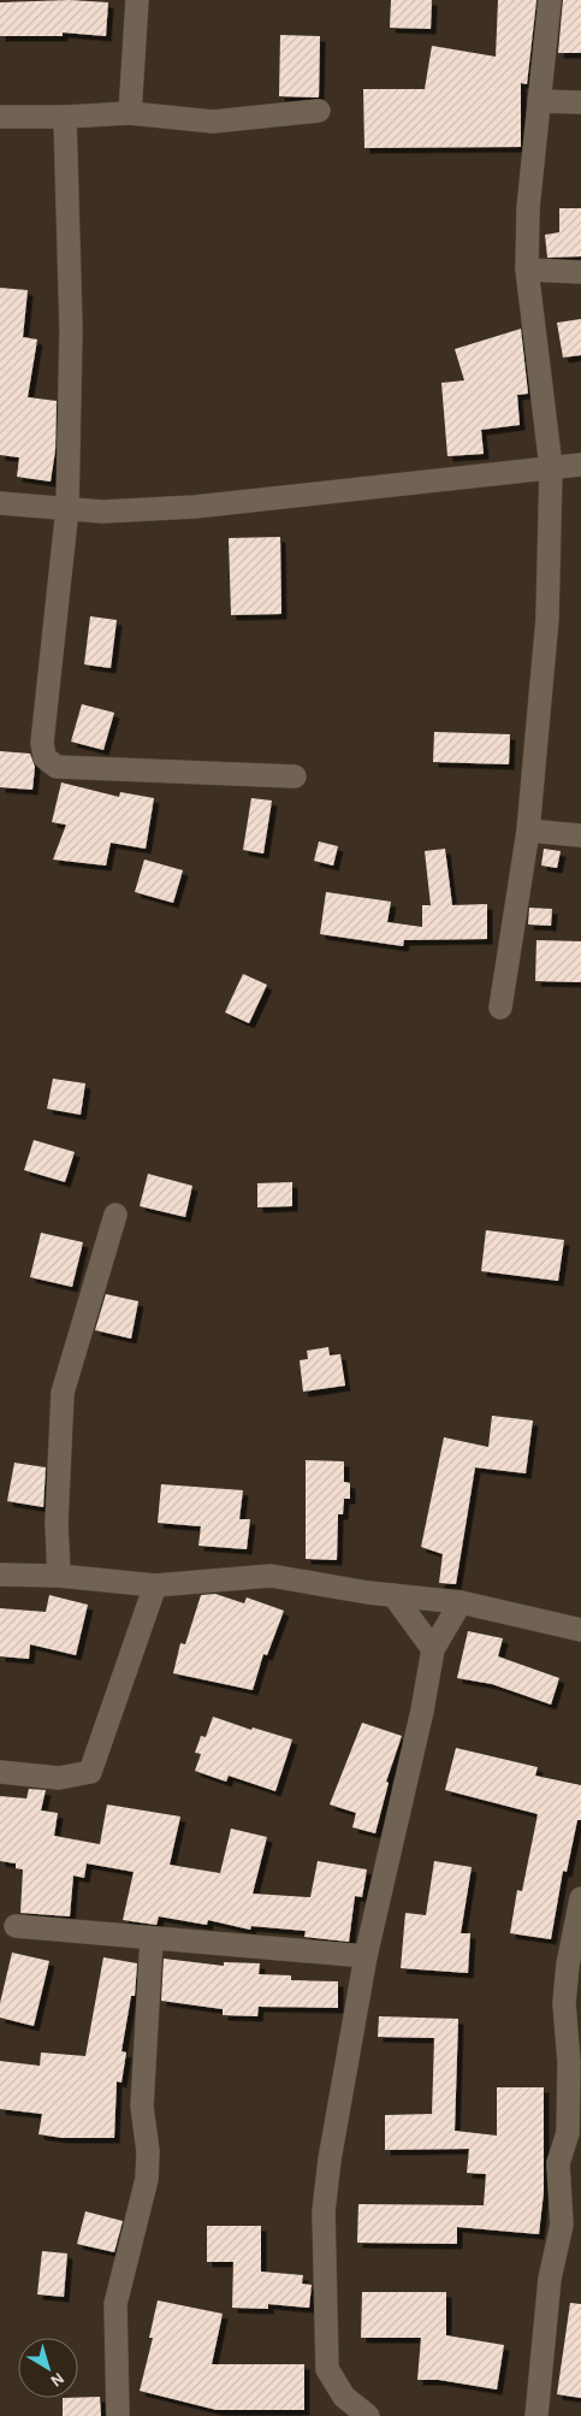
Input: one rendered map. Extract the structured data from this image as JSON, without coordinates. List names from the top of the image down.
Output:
{
  "north": "bottom right"
}
